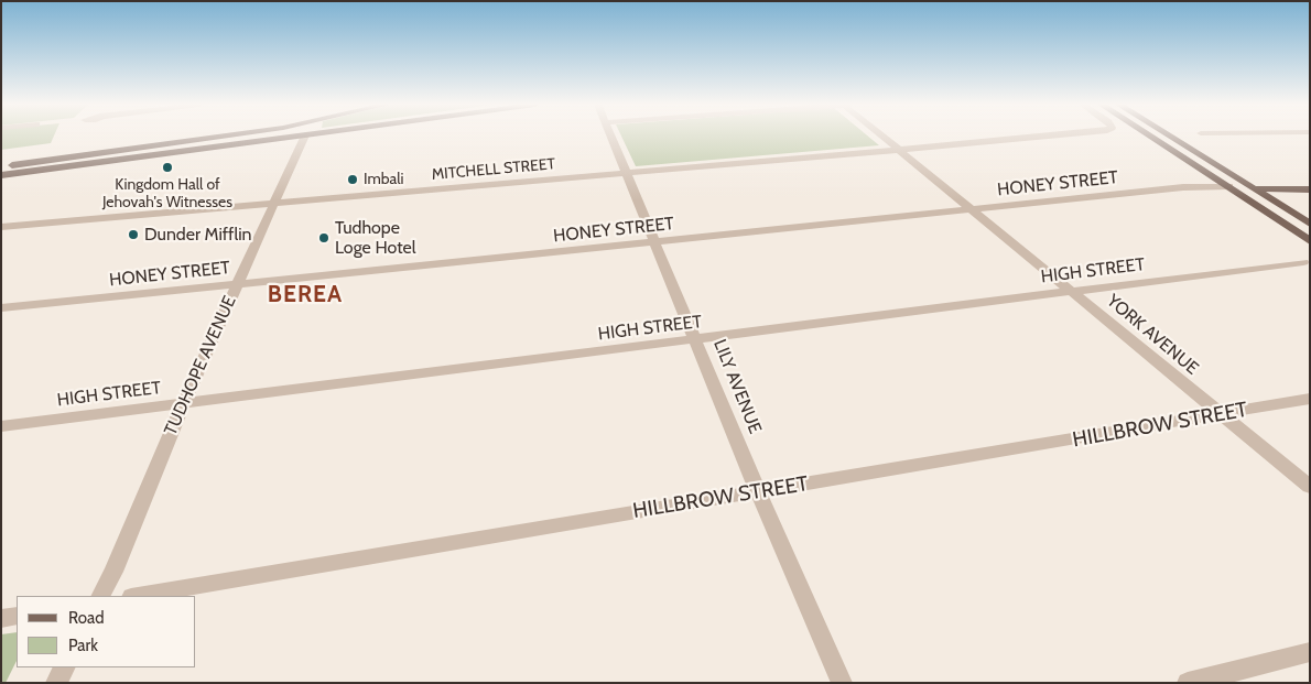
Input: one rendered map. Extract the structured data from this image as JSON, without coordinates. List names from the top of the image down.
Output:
{
  "streets": {
    "street": [
      "MITCHELL STREET",
      "HONEY STREET",
      "HIGH STREET",
      "YORK AVENUE",
      "TUDHOPE AVENUE",
      "LILY AVENUE",
      "HILLBROW STREET"
    ]
  },
  "crossings": [
    ["MITCHELL STREET", "YORK AVENUE"],
    ["MITCHELL STREET", "TUDHOPE AVENUE"],
    ["MITCHELL STREET", "LILY AVENUE"],
    ["HONEY STREET", "YORK AVENUE"],
    ["HONEY STREET", "TUDHOPE AVENUE"],
    ["HONEY STREET", "LILY AVENUE"],
    ["HIGH STREET", "YORK AVENUE"],
    ["HIGH STREET", "TUDHOPE AVENUE"],
    ["HIGH STREET", "LILY AVENUE"],
    ["YORK AVENUE", "HILLBROW STREET"],
    ["LILY AVENUE", "HILLBROW STREET"]
  ],
  "districts": ["BEREA"],
  "places": [
    "Kingdom Hall of Jehovah's Witnesses",
    "Imbali",
    "Dunder Mifflin",
    "Tudhope Loge Hotel"
  ],
  "legend": ["Road", "Park"]
}
